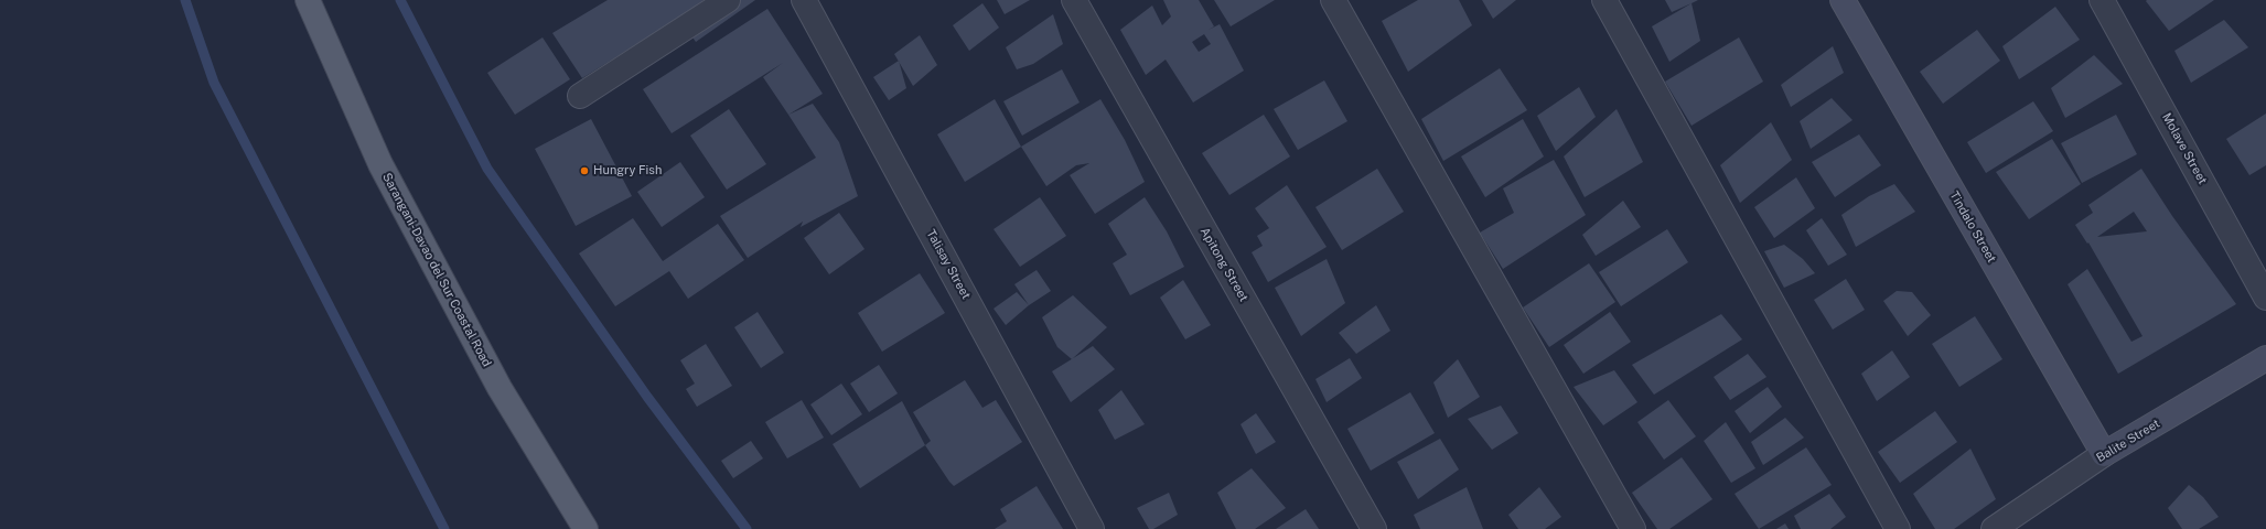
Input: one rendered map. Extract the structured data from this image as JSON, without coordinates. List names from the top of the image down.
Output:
{
  "streets": {
    "main road": ["Sarangani-Davao del Sur Coastal Road"],
    "street": [
      "Molave Street",
      "Tindalo Street",
      "Talisay Street",
      "Apitong Street",
      "Balite Street"
    ]
  },
  "crossings": [
    ["Tindalo Street", "Balite Street"]
  ],
  "places": ["Hungry Fish"]
}
